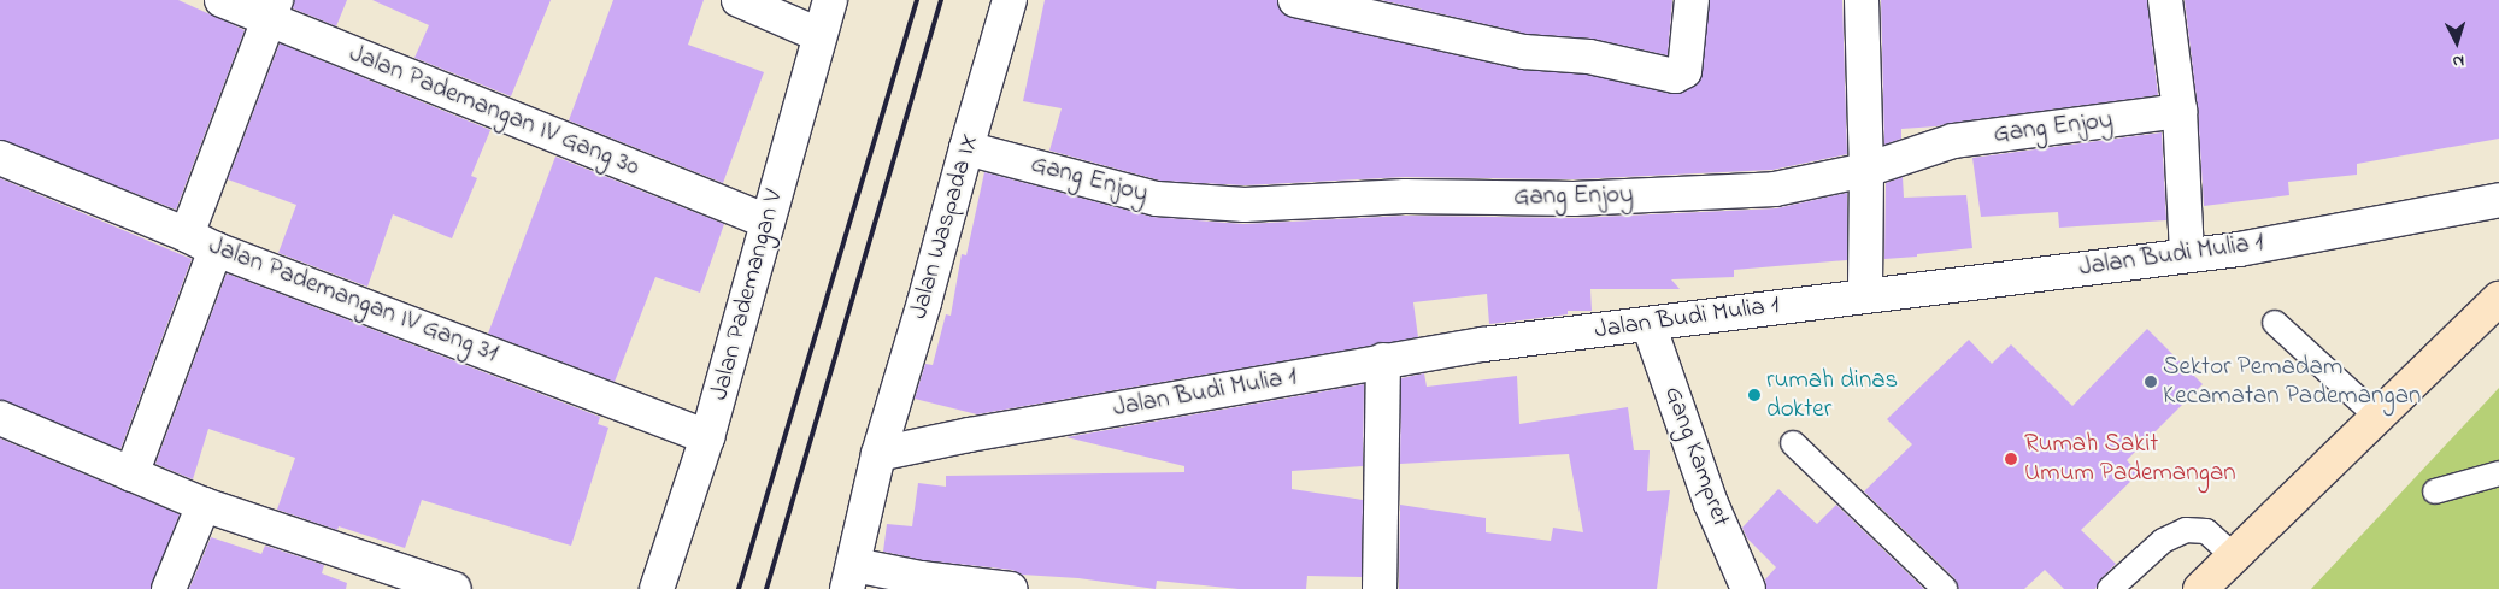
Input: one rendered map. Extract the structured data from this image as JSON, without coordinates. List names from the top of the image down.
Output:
{
  "streets": {
    "street": [
      "Jalan Pademangan IV Gang 30",
      "Gang Enjoy",
      "Jalan Waspada IX",
      "Jalan Budi Mulia 1",
      "Jalan Pademangan V",
      "Jalan Pademangan IV Gang 31",
      "Gang Kampret"
    ]
  },
  "crossings": [
    ["Jalan Pademangan IV Gang 30", "Jalan Pademangan V"],
    ["Gang Enjoy", "Jalan Waspada IX"],
    ["Jalan Waspada IX", "Jalan Budi Mulia 1"],
    ["Jalan Budi Mulia 1", "Gang Kampret"],
    ["Jalan Pademangan V", "Jalan Pademangan IV Gang 31"]
  ],
  "places": ["Sektor Pemadam Kecamatan Pademangan", "rumah dinas dokter", "Rumah Sakit Umum Pademangan"],
  "north": "bottom"
}
